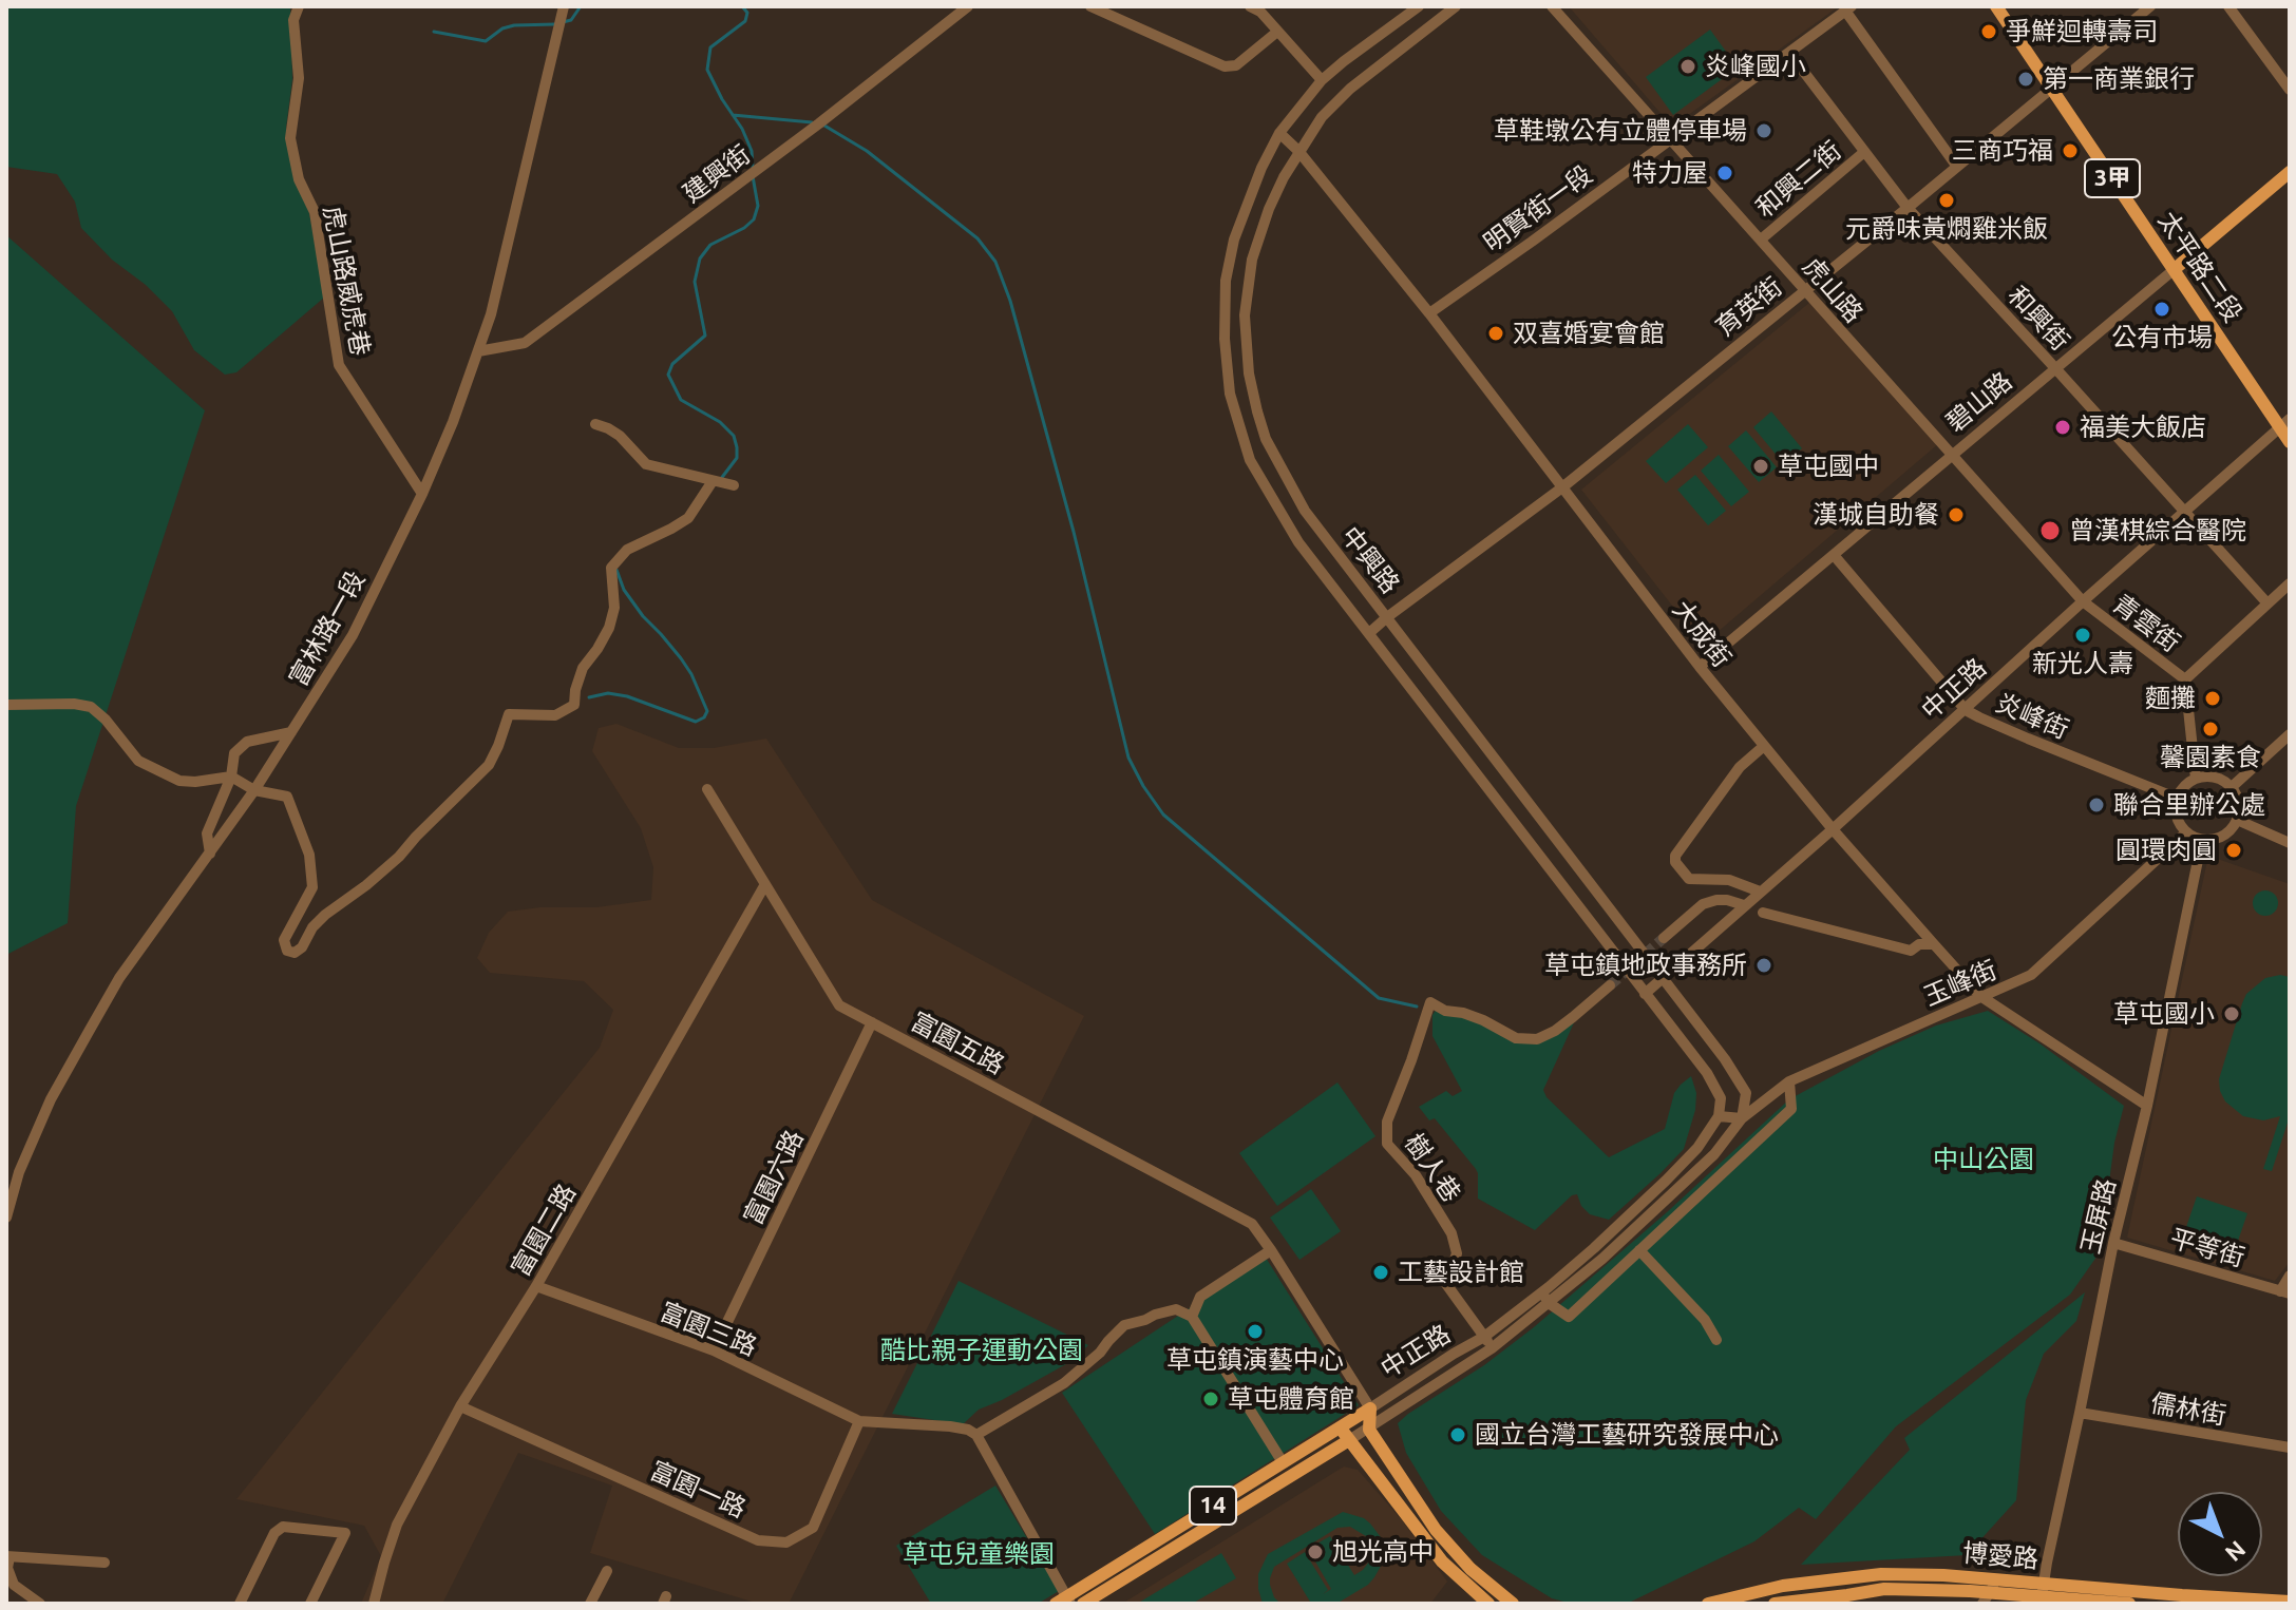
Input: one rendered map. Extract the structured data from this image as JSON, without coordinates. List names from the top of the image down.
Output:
{
  "streets": {
    "main road": [
      "3甲",
      "太平路二段",
      "碧山路",
      "中正路",
      "14",
      "博愛路"
    ],
    "street": [
      "建興街",
      "和興二街",
      "明賢街一段",
      "虎山路威虎巷",
      "虎山路",
      "育英街",
      "和興街",
      "中興路",
      "青雲街",
      "富林路一段",
      "大成街",
      "炎峰街",
      "玉峰街",
      "富園五路",
      "樹人巷",
      "富園六路",
      "玉屏路",
      "富園二路",
      "平等街",
      "富園三路",
      "儒林街",
      "富園一路"
    ]
  },
  "crossings": [
    ["建興街", "富林路一段"],
    ["3甲", "太平路二段"],
    ["3甲", "中正路"],
    ["和興二街", "虎山路"],
    ["和興二街", "和興街"],
    ["明賢街一段", "虎山路"],
    ["明賢街一段", "和興街"],
    ["明賢街一段", "大成街"],
    ["太平路二段", "育英街"],
    ["太平路二段", "碧山路"],
    ["太平路二段", "中正路"],
    ["虎山路威虎巷", "富林路一段"],
    ["虎山路", "育英街"],
    ["虎山路", "碧山路"],
    ["虎山路", "青雲街"],
    ["虎山路", "中正路"],
    ["育英街", "和興街"],
    ["育英街", "中興路"],
    ["育英街", "大成街"],
    ["和興街", "碧山路"],
    ["和興街", "中正路"],
    ["碧山路", "大成街"],
    ["碧山路", "炎峰街"],
    ["中興路", "大成街"],
    ["中興路", "中正路"],
    ["中興路", "玉峰街"],
    ["青雲街", "中正路"],
    ["青雲街", "炎峰街"],
    ["青雲街", "玉峰街"],
    ["青雲街", "玉屏路"],
    ["大成街", "中正路"],
    ["大成街", "玉峰街"],
    ["大成街", "玉屏路"],
    ["中正路", "炎峰街"],
    ["中正路", "玉峰街"],
    ["中正路", "富園五路"],
    ["中正路", "樹人巷"],
    ["炎峰街", "玉峰街"],
    ["炎峰街", "玉屏路"],
    ["玉峰街", "玉屏路"],
    ["富園五路", "富園六路"],
    ["富園五路", "富園二路"],
    ["富園六路", "富園三路"],
    ["玉屏路", "平等街"],
    ["玉屏路", "儒林街"],
    ["玉屏路", "博愛路"],
    ["富園二路", "富園三路"],
    ["富園二路", "富園一路"],
    ["富園三路", "富園一路"]
  ],
  "parks": ["中山公園", "酷比親子運動公園", "草屯兒童樂園"],
  "places": [
    "爭鮮迴轉壽司",
    "炎峰國小",
    "第一商業銀行",
    "草鞋墩公有立體停車場",
    "三商巧福",
    "特力屋",
    "元爵味黃燜雞米飯",
    "公有市場",
    "双喜婚宴會館",
    "福美大飯店",
    "草屯國中",
    "漢城自助餐",
    "曾漢棋綜合醫院",
    "新光人壽",
    "麵攤",
    "馨園素食",
    "聯合里辦公處",
    "圓環肉圓",
    "草屯鎮地政事務所",
    "草屯國小",
    "工藝設計館",
    "草屯鎮演藝中心",
    "草屯體育館",
    "國立台灣工藝研究發展中心",
    "旭光高中"
  ],
  "north": "bottom right"
}
